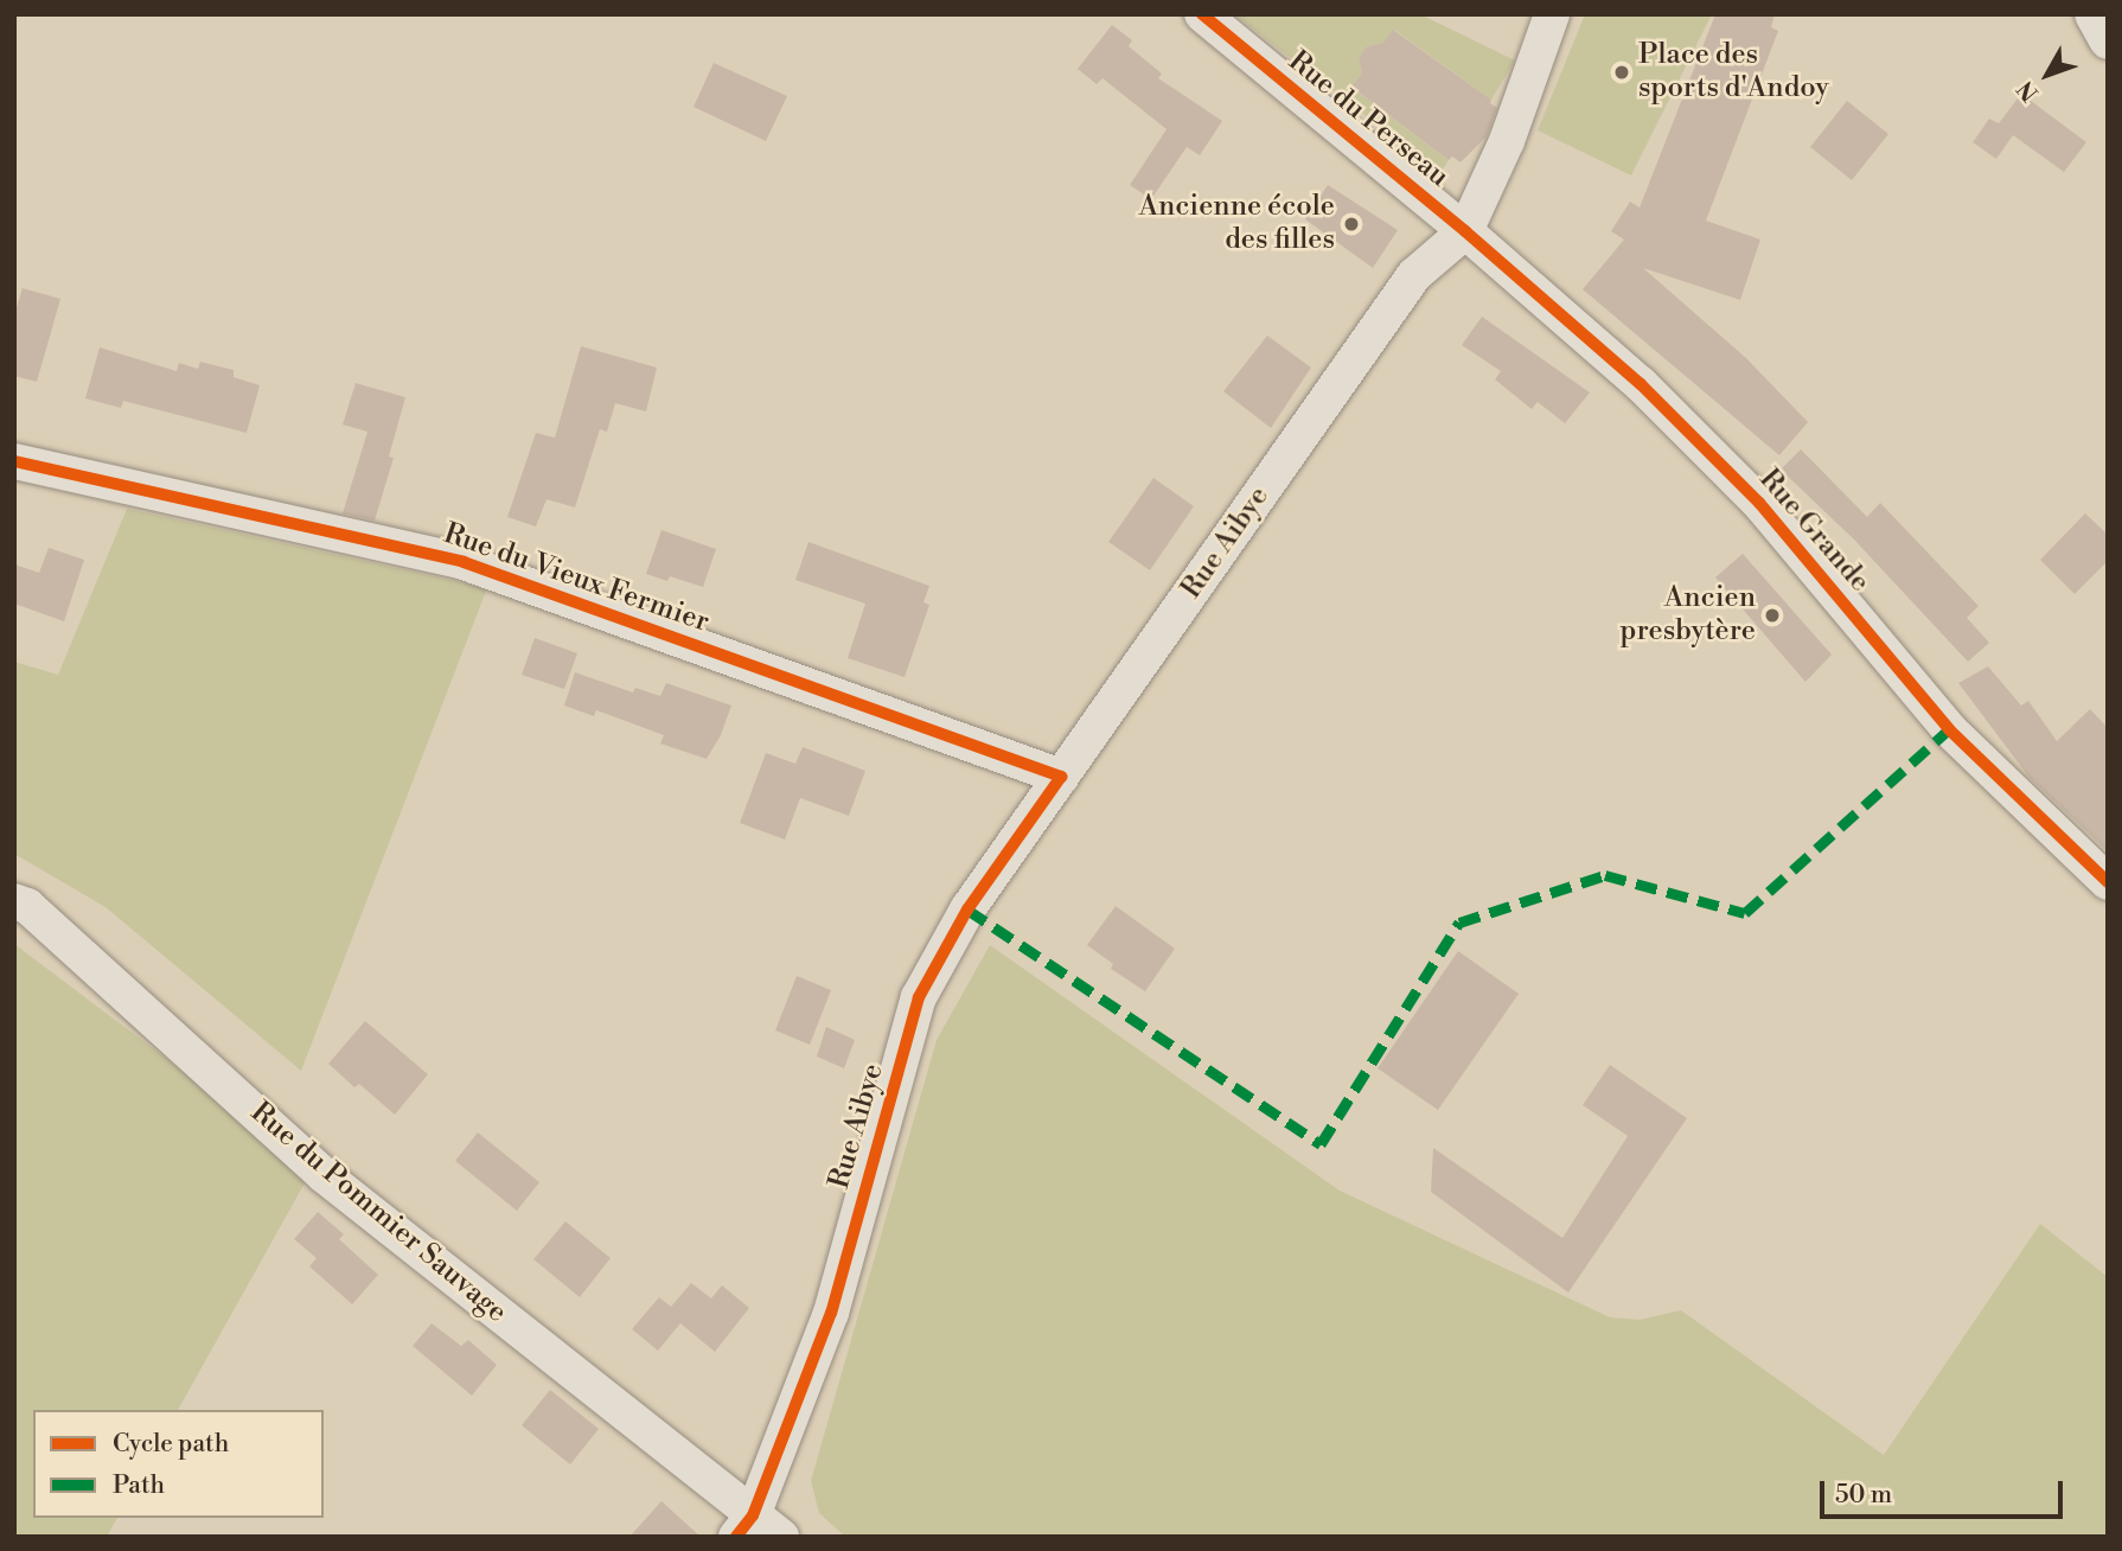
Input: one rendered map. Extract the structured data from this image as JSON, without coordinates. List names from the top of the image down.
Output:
{
  "streets": {
    "street": [
      "Rue du Perseau",
      "Rue Grande",
      "Rue Aibye",
      "Rue du Vieux Fermier",
      "Rue du Pommier Sauvage"
    ]
  },
  "crossings": [
    ["Rue du Perseau", "Rue Grande"],
    ["Rue du Perseau", "Rue Aibye"],
    ["Rue Grande", "Rue Aibye"],
    ["Rue Aibye", "Rue du Vieux Fermier"],
    ["Rue Aibye", "Rue du Pommier Sauvage"]
  ],
  "places": ["Place des sports d'Andoy", "Ancienne école des filles", "Ancien presbytère"],
  "legend": ["Cycle path", "Path"],
  "scale_bar": "50 m",
  "north": "bottom left"
}
